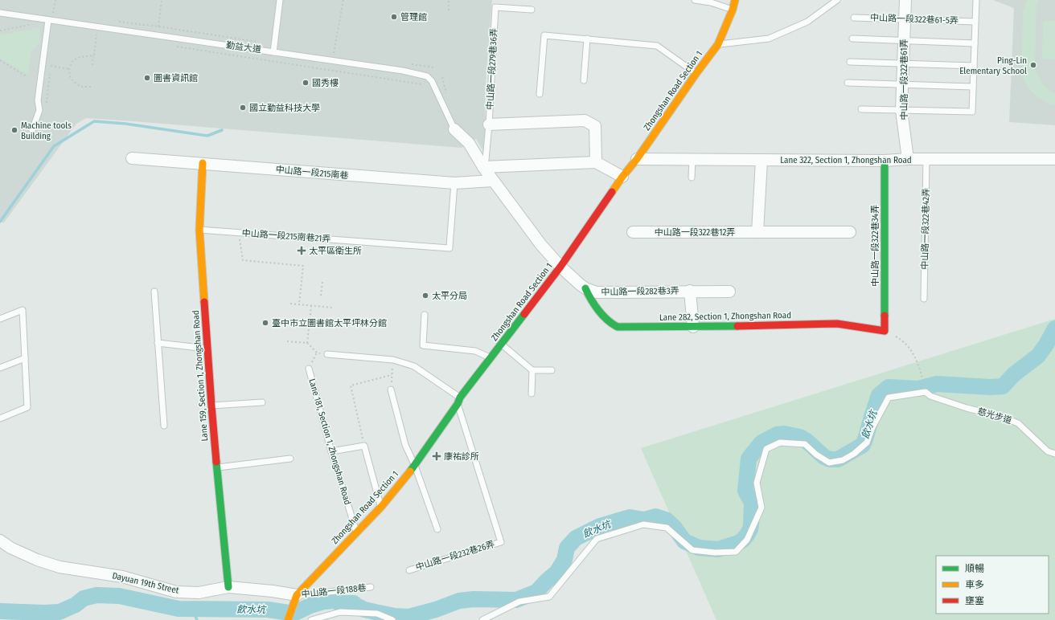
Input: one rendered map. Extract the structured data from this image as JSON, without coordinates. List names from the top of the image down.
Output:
{
  "streets": {
    "street": [
      "中山路一段322巷61弄",
      "Zhongshan Road Section 1",
      "Lane 322, Section 1, Zhongshan Road",
      "中山路一段215南巷",
      "中山路一段322巷12弄",
      "中山路一段322巷34弄",
      "中山路一段282巷3弄",
      "Lane 282, Section 1, Zhongshan Road",
      "Lane 159, Section 1, Zhongshan Road",
      "Dayuan 19th Street"
    ],
    "lane": [
      "中山路一段322巷61-5弄",
      "勤益大道",
      "中山路一段279巷36弄",
      "中山路一段322巷42弄",
      "中山路一段215南巷21弄",
      "慈光步道",
      "Lane 181, Section 1, Zhongshan Road",
      "中山路一段232巷26弄",
      "中山路一段188巷"
    ]
  },
  "crossings": [
    ["中山路一段322巷61-5弄", "中山路一段322巷61弄"],
    ["勤益大道", "中山路一段282巷3弄"],
    ["中山路一段279巷36弄", "中山路一段282巷3弄"],
    ["中山路一段322巷61弄", "Lane 322, Section 1, Zhongshan Road"],
    ["Zhongshan Road Section 1", "Lane 322, Section 1, Zhongshan Road"],
    ["Zhongshan Road Section 1", "中山路一段282巷3弄"],
    ["Zhongshan Road Section 1", "Lane 181, Section 1, Zhongshan Road"],
    ["Zhongshan Road Section 1", "中山路一段232巷26弄"],
    ["Zhongshan Road Section 1", "Dayuan 19th Street"],
    ["Zhongshan Road Section 1", "中山路一段188巷"],
    ["Lane 322, Section 1, Zhongshan Road", "中山路一段322巷42弄"],
    ["Lane 322, Section 1, Zhongshan Road", "中山路一段322巷34弄"],
    ["中山路一段215南巷", "中山路一段215南巷21弄"],
    ["中山路一段215南巷", "中山路一段282巷3弄"],
    ["中山路一段215南巷", "Lane 159, Section 1, Zhongshan Road"],
    ["中山路一段215南巷21弄", "Lane 159, Section 1, Zhongshan Road"],
    ["中山路一段322巷34弄", "Lane 282, Section 1, Zhongshan Road"],
    ["中山路一段282巷3弄", "Lane 282, Section 1, Zhongshan Road"],
    ["Lane 159, Section 1, Zhongshan Road", "Dayuan 19th Street"],
    ["Dayuan 19th Street", "中山路一段188巷"]
  ],
  "water": ["飲水坑"],
  "places": {
    "other": [
      "管理館",
      "Ping-Lin Elementary School",
      "圖書資訊館",
      "國秀樓",
      "國立勤益科技大學",
      "Machine tools Building",
      "太平分局",
      "臺中市立圖書館太平坪林分館"
    ],
    "health": ["太平區衛生所", "康祐診所"]
  },
  "legend": ["順暢", "車多", "壅塞"]
}
